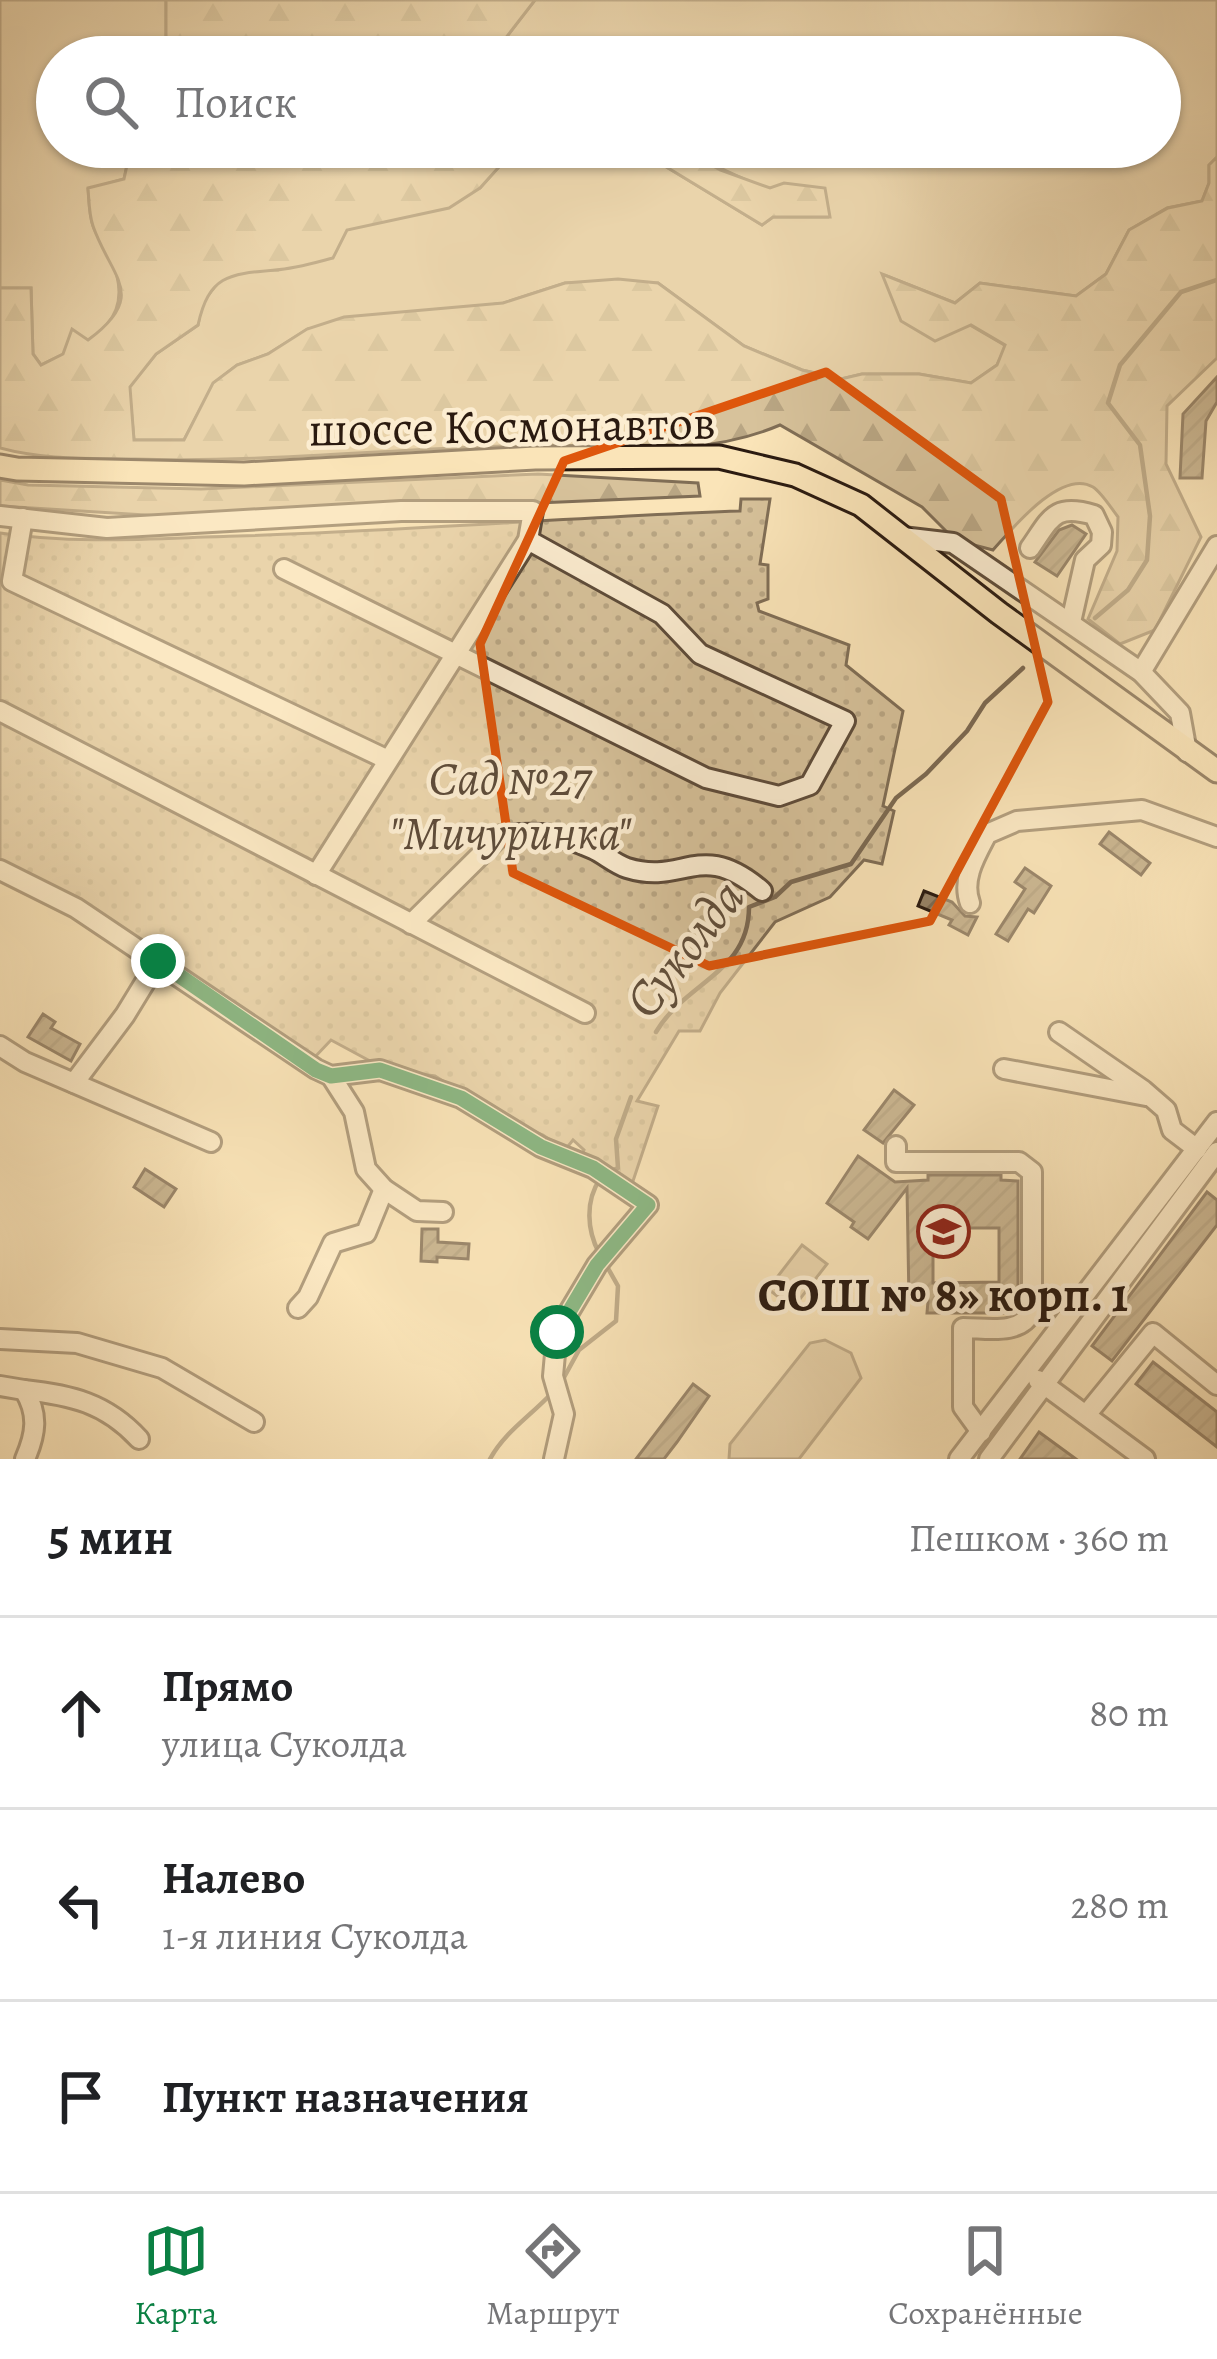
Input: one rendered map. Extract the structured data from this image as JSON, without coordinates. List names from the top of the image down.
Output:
{
  "streets": {
    "main road": ["шоссе Космонавтов"]
  },
  "water": ["Суколда"],
  "parks": ["Сад №27 \"Мичуринка\""],
  "places": {
    "school or university": ["СОШ № 8» корп. 1"]
  },
  "page": {
    "search": "Поиск",
    "heading": ["5 мин", "Пешком · 360 m"],
    "list": [
      ["Прямо", "улица Суколда", "80 m"],
      ["Налево", "1-я линия Суколда", "280 m"],
      "Пункт назначения"
    ],
    "nav": ["Карта", "Маршрут", "Сохранённые"]
  }
}
